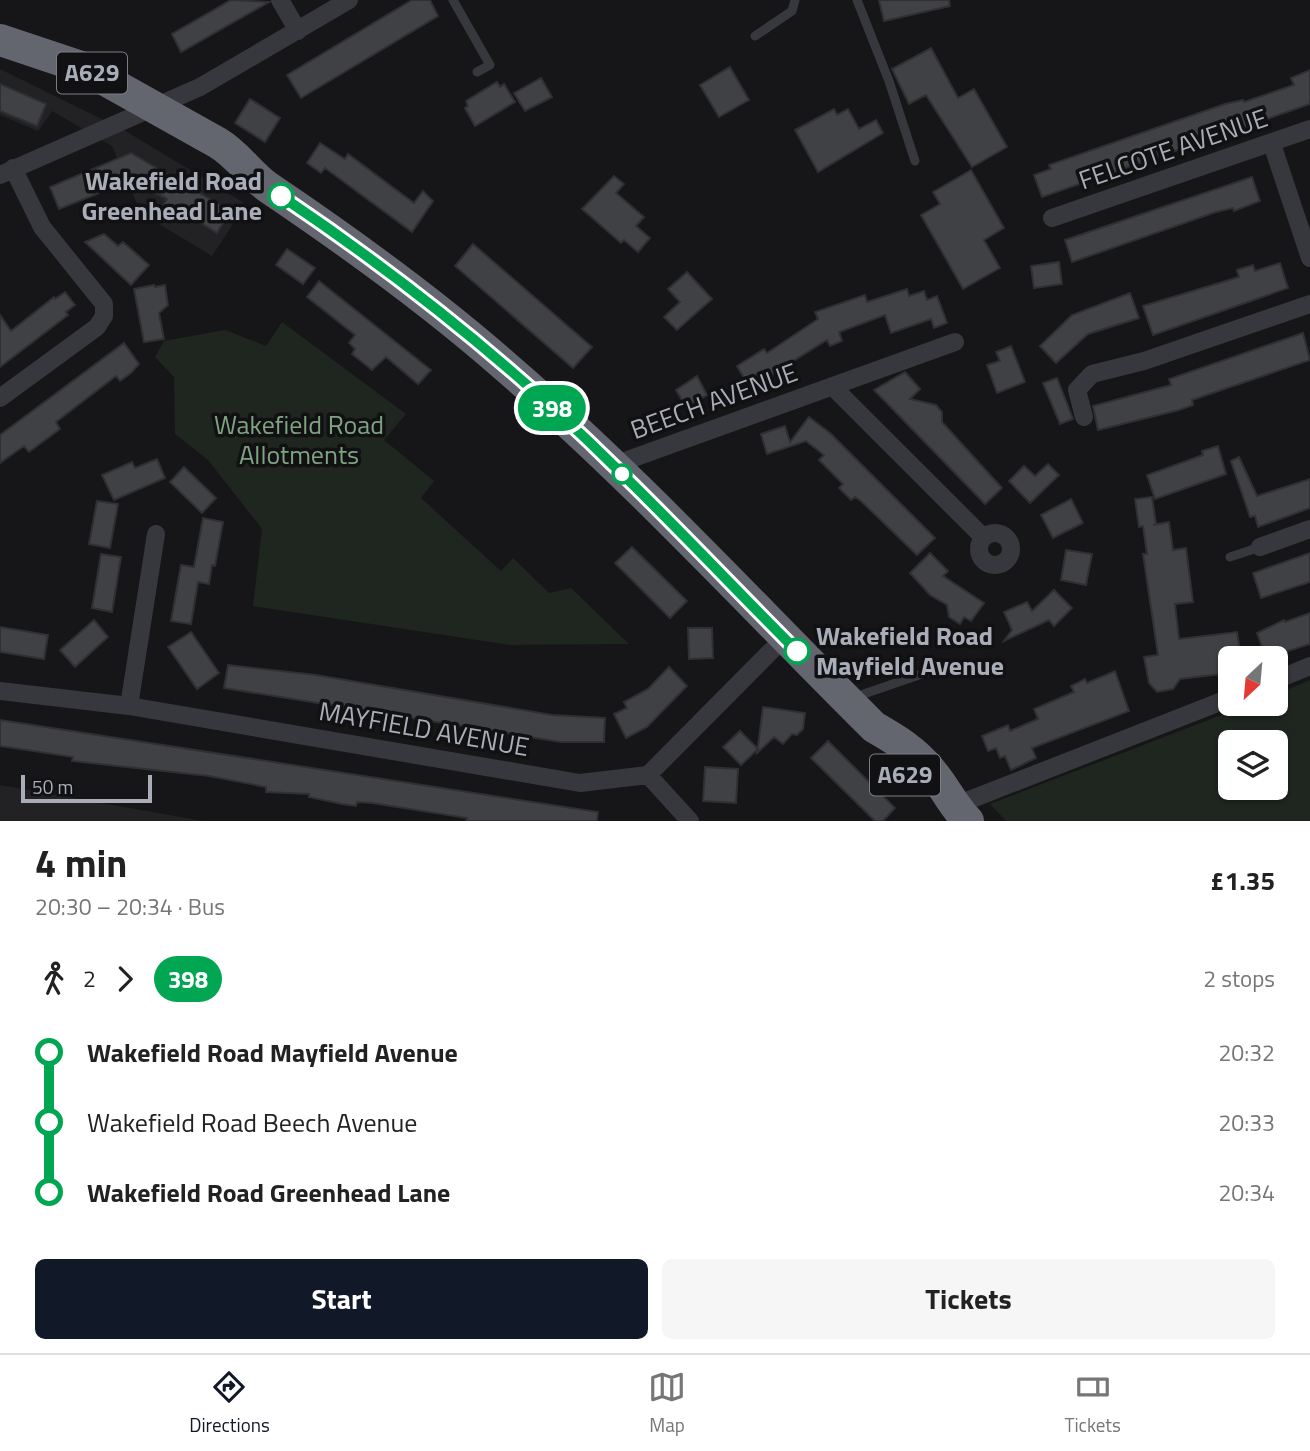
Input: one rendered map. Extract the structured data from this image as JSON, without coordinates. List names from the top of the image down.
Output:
{
  "streets": {
    "highway": ["A629"],
    "street": ["FELCOTE AVENUE", "BEECH AVENUE", "MAYFIELD AVENUE"]
  },
  "crossings": [
    ["A629", "BEECH AVENUE"]
  ],
  "parks": ["Wakefield Road Allotments"],
  "places": ["Wakefield Road Greenhead Lane", "Wakefield Road Mayfield Avenue"],
  "lines": ["bus line 398"],
  "scale_bar": "50 m",
  "north": "bottom left",
  "page": {
    "on_map": "398",
    "scale": "50 m",
    "heading": ["4 min", "20:30 – 20:34 · Bus", "£1.35"],
    "legs": ["2", "398", "2 stops"],
    "list": [
      {
        "name": "Wakefield Road Mayfield Avenue",
        "value": "20:32"
      },
      {
        "name": "Wakefield Road Beech Avenue",
        "value": "20:33"
      },
      {
        "name": "Wakefield Road Greenhead Lane",
        "value": "20:34"
      }
    ],
    "buttons": ["Start", "Tickets"],
    "tabs": ["Directions", "Map", "Tickets"]
  }
}
